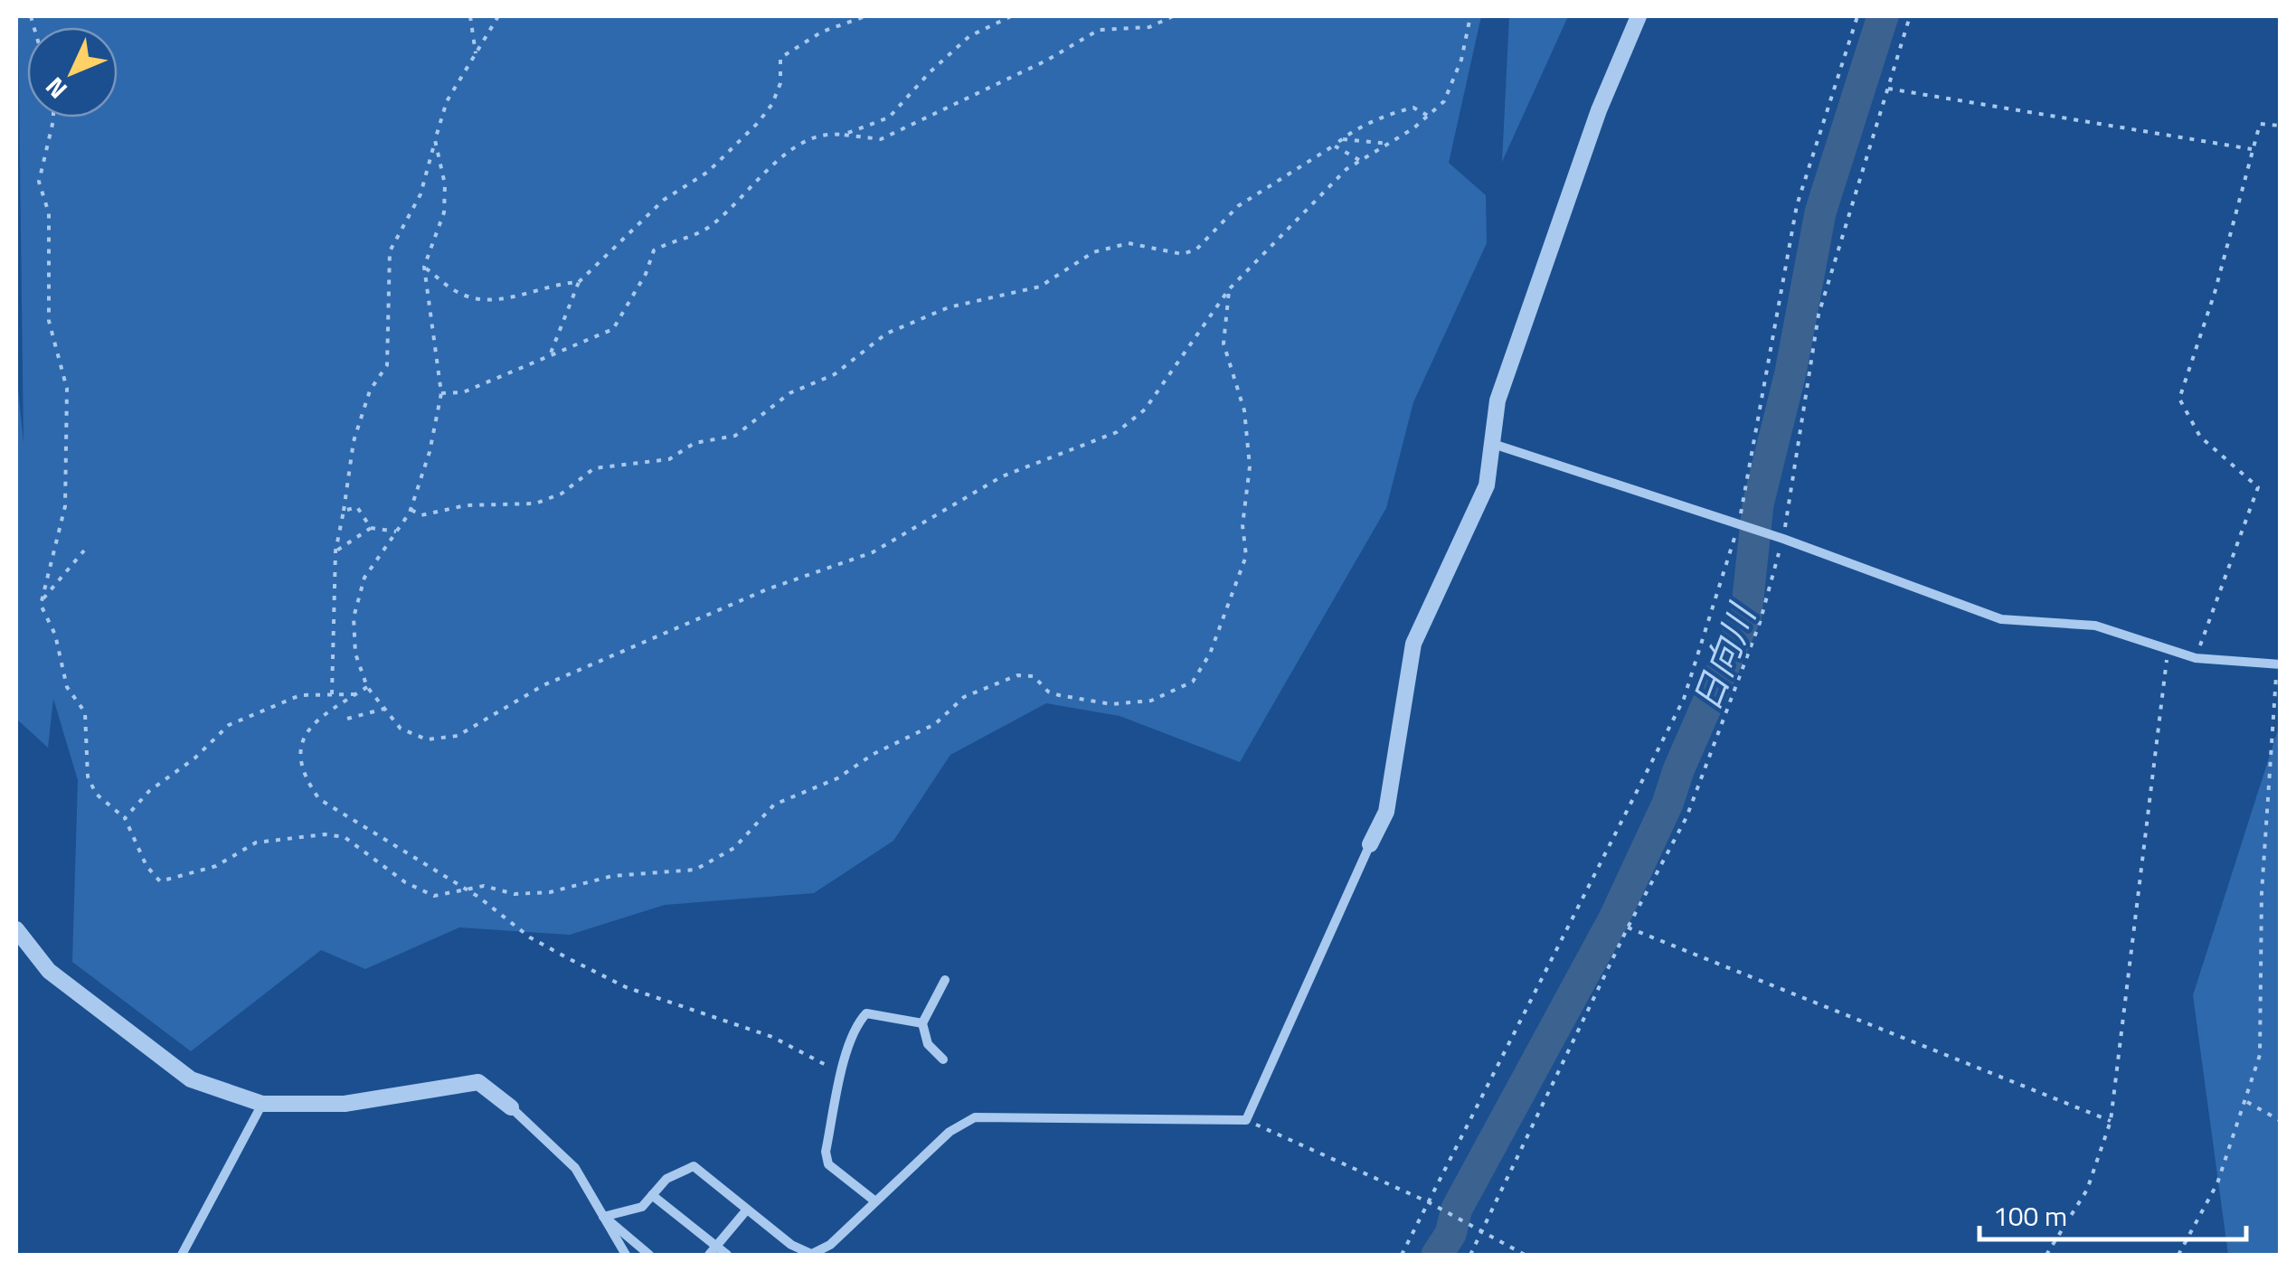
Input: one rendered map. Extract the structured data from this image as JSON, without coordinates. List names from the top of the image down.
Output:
{
  "water": ["日向川"],
  "scale_bar": "100 m",
  "north": "bottom left"
}
